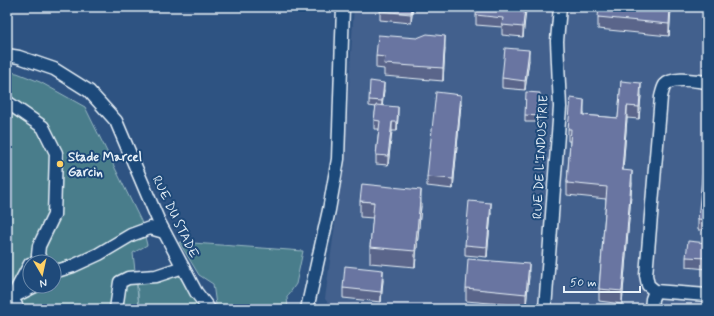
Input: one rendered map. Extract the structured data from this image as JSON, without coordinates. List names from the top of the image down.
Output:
{
  "streets": {
    "street": ["RUE DE L'INDUSTRIE", "RUE DU STADE"]
  },
  "places": ["Stade Marcel Garcin"],
  "scale_bar": "50 m",
  "north": "bottom"
}
